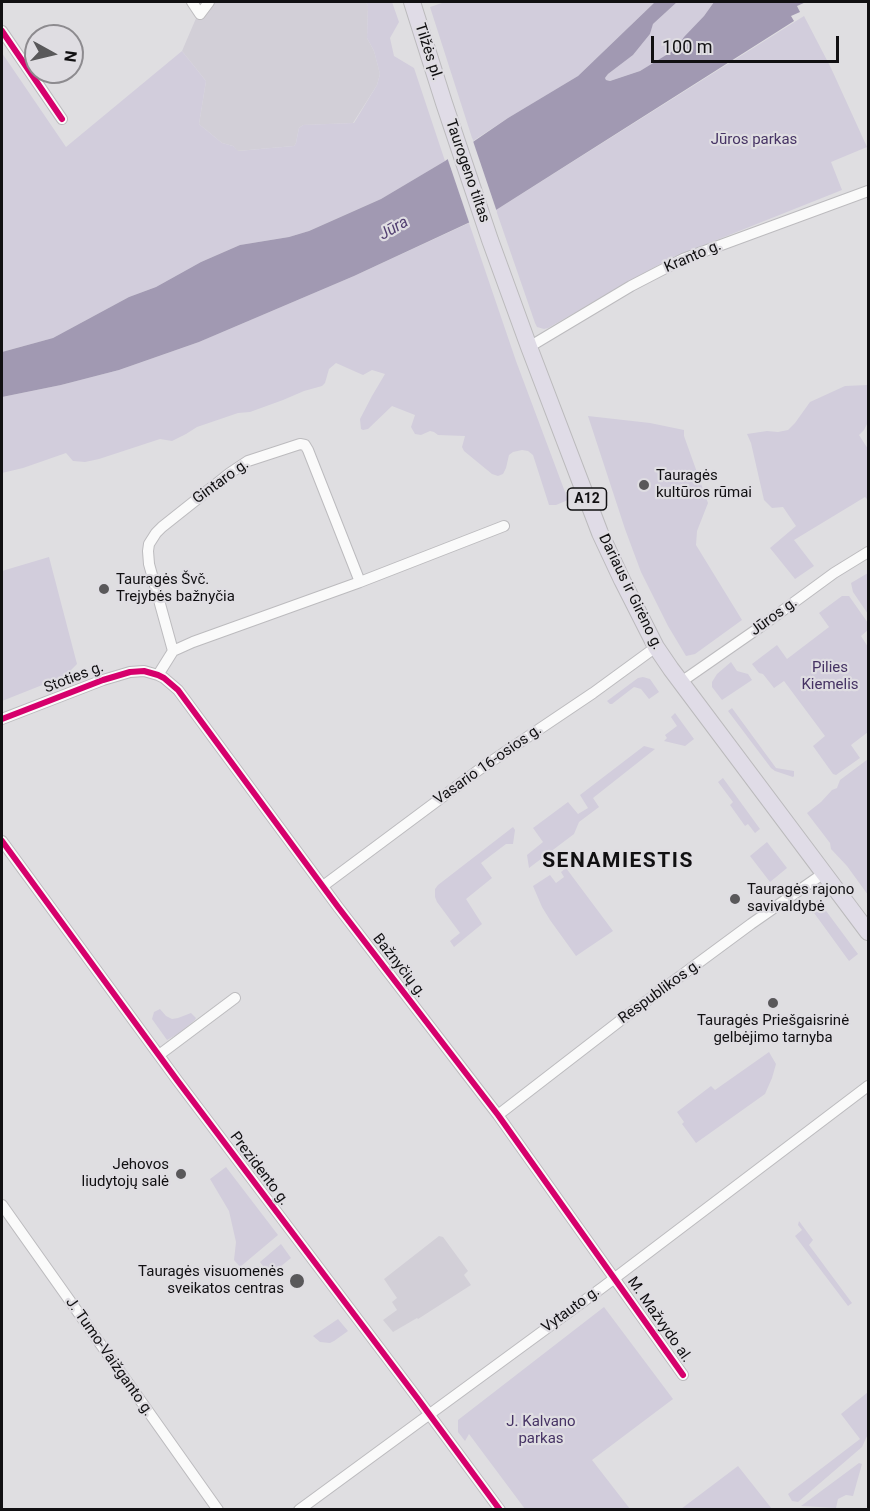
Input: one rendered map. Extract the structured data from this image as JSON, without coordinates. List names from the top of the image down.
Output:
{
  "streets": {
    "highway": [
      "Tilžės pl.",
      "Taurogeno tiltas",
      "A12",
      "Dariaus ir Girėno g."
    ],
    "street": [
      "Kranto g.",
      "Gintaro g.",
      "Jūros g.",
      "Stoties g.",
      "Vasario 16-osios g.",
      "Bažnyčių g.",
      "Respublikos g.",
      "Prezidento g.",
      "Vytauto g.",
      "M. Mažvydo al.",
      "J. Tumo-Vaižganto g."
    ]
  },
  "crossings": [
    ["Tilžės pl.", "Taurogeno tiltas"],
    ["Taurogeno tiltas", "Dariaus ir Girėno g."],
    ["Kranto g.", "Dariaus ir Girėno g."],
    ["Dariaus ir Girėno g.", "Jūros g."],
    ["Dariaus ir Girėno g.", "Vasario 16-osios g."],
    ["Dariaus ir Girėno g.", "Respublikos g."],
    ["Stoties g.", "Bažnyčių g."],
    ["Vasario 16-osios g.", "Bažnyčių g."],
    ["Bažnyčių g.", "Respublikos g."],
    ["Bažnyčių g.", "Vytauto g."],
    ["Bažnyčių g.", "M. Mažvydo al."],
    ["Prezidento g.", "Vytauto g."],
    ["Vytauto g.", "M. Mažvydo al."]
  ],
  "districts": ["SENAMIESTIS"],
  "water": ["Jūra"],
  "parks": ["Jūros parkas", "Pilies Kiemelis", "J. Kalvano parkas"],
  "places": [
    "Tauragės kultūros rūmai",
    "Tauragės Švč. Trejybės bažnyčia",
    "Tauragės rajono savivaldybė",
    "Tauragės Priešgaisrinė gelbėjimo tarnyba",
    "Jehovos liudytojų salė",
    "Tauragės visuomenės sveikatos centras"
  ],
  "scale_bar": "100 m",
  "north": "right"
}
